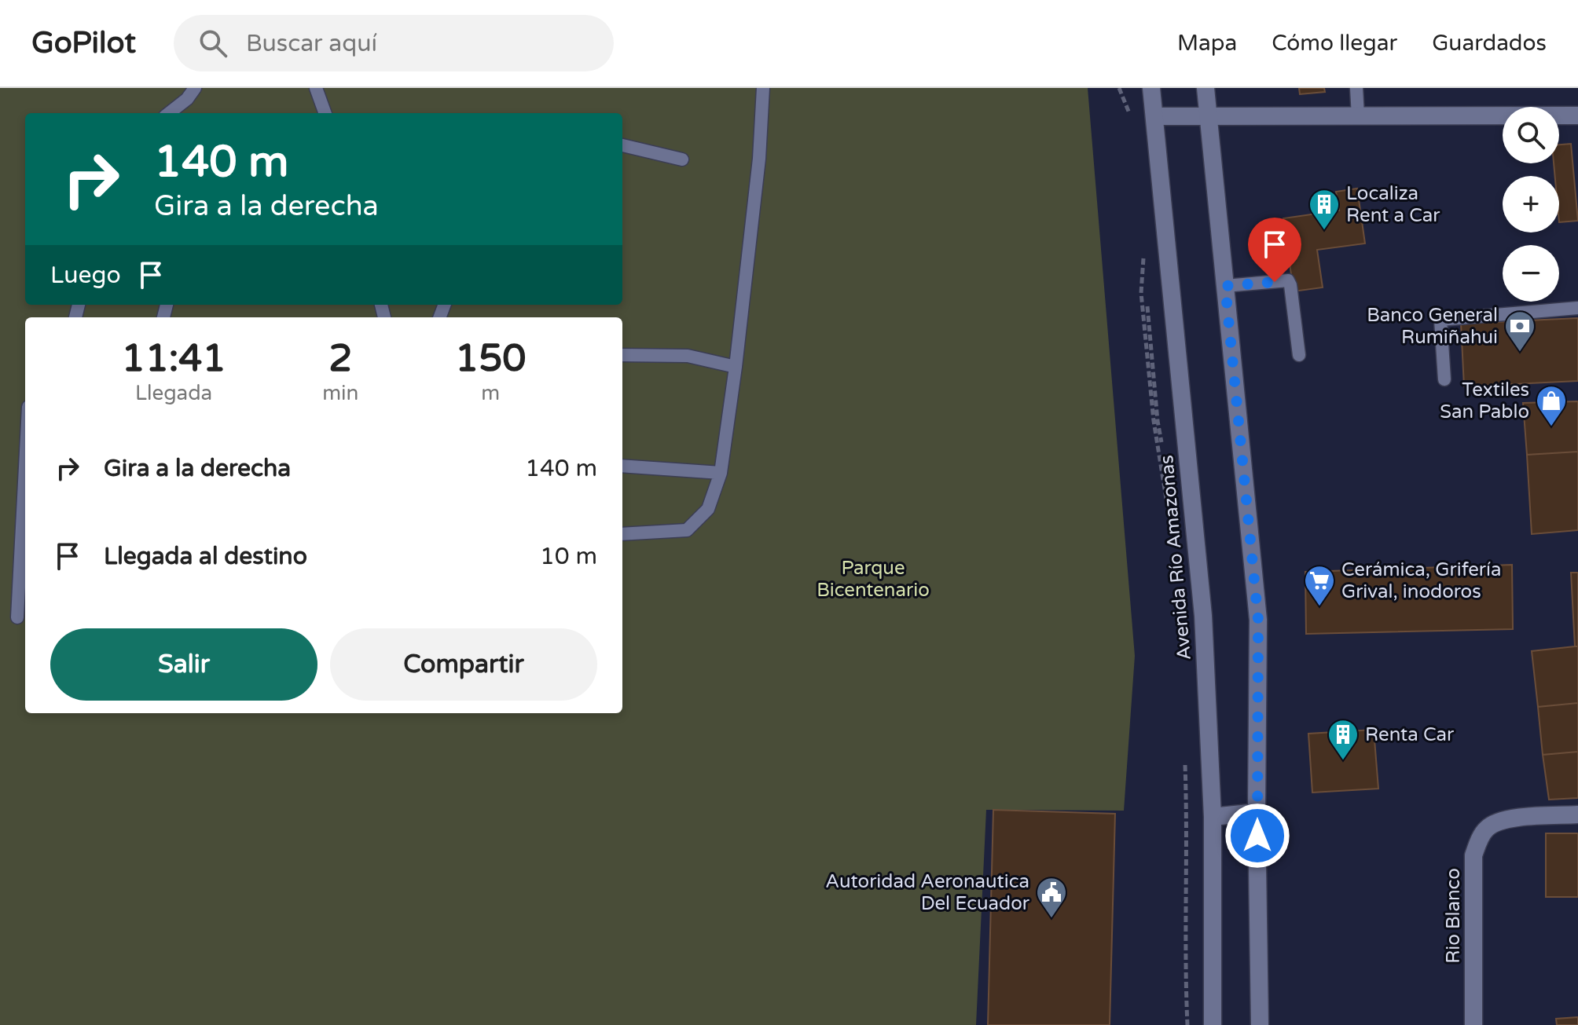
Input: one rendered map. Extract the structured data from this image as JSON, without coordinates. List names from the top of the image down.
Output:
{
  "streets": {
    "main road": ["Avenida Río Amazonas", "Rio Blanco"]
  },
  "parks": ["Parque Bicentenario"],
  "places": {
    "building": ["Localiza Rent a Car", "Renta Car"],
    "bank": ["Banco General Rumiñahui"],
    "shop": ["Textiles San Pablo"],
    "supermarket": ["Cerámica, Grifería Grival, inodoros"],
    "public building": ["Autoridad Aeronautica Del Ecuador"]
  },
  "page": {
    "header": "GoPilot",
    "search": "Buscar aquí",
    "nav": ["Mapa", "Cómo llegar", "Guardados"],
    "map_buttons": ["+", "−"],
    "turn": ["140 m", "Gira a la derecha"],
    "then": "Luego",
    "eta": [
      "11:41",
      "Llegada",
      "2",
      "min",
      "150",
      "m"
    ],
    "list": [
      {
        "name": "Gira a la derecha",
        "value": "140 m"
      },
      {
        "name": "Llegada al destino",
        "value": "10 m"
      }
    ],
    "buttons": ["Salir", "Compartir"]
  }
}
